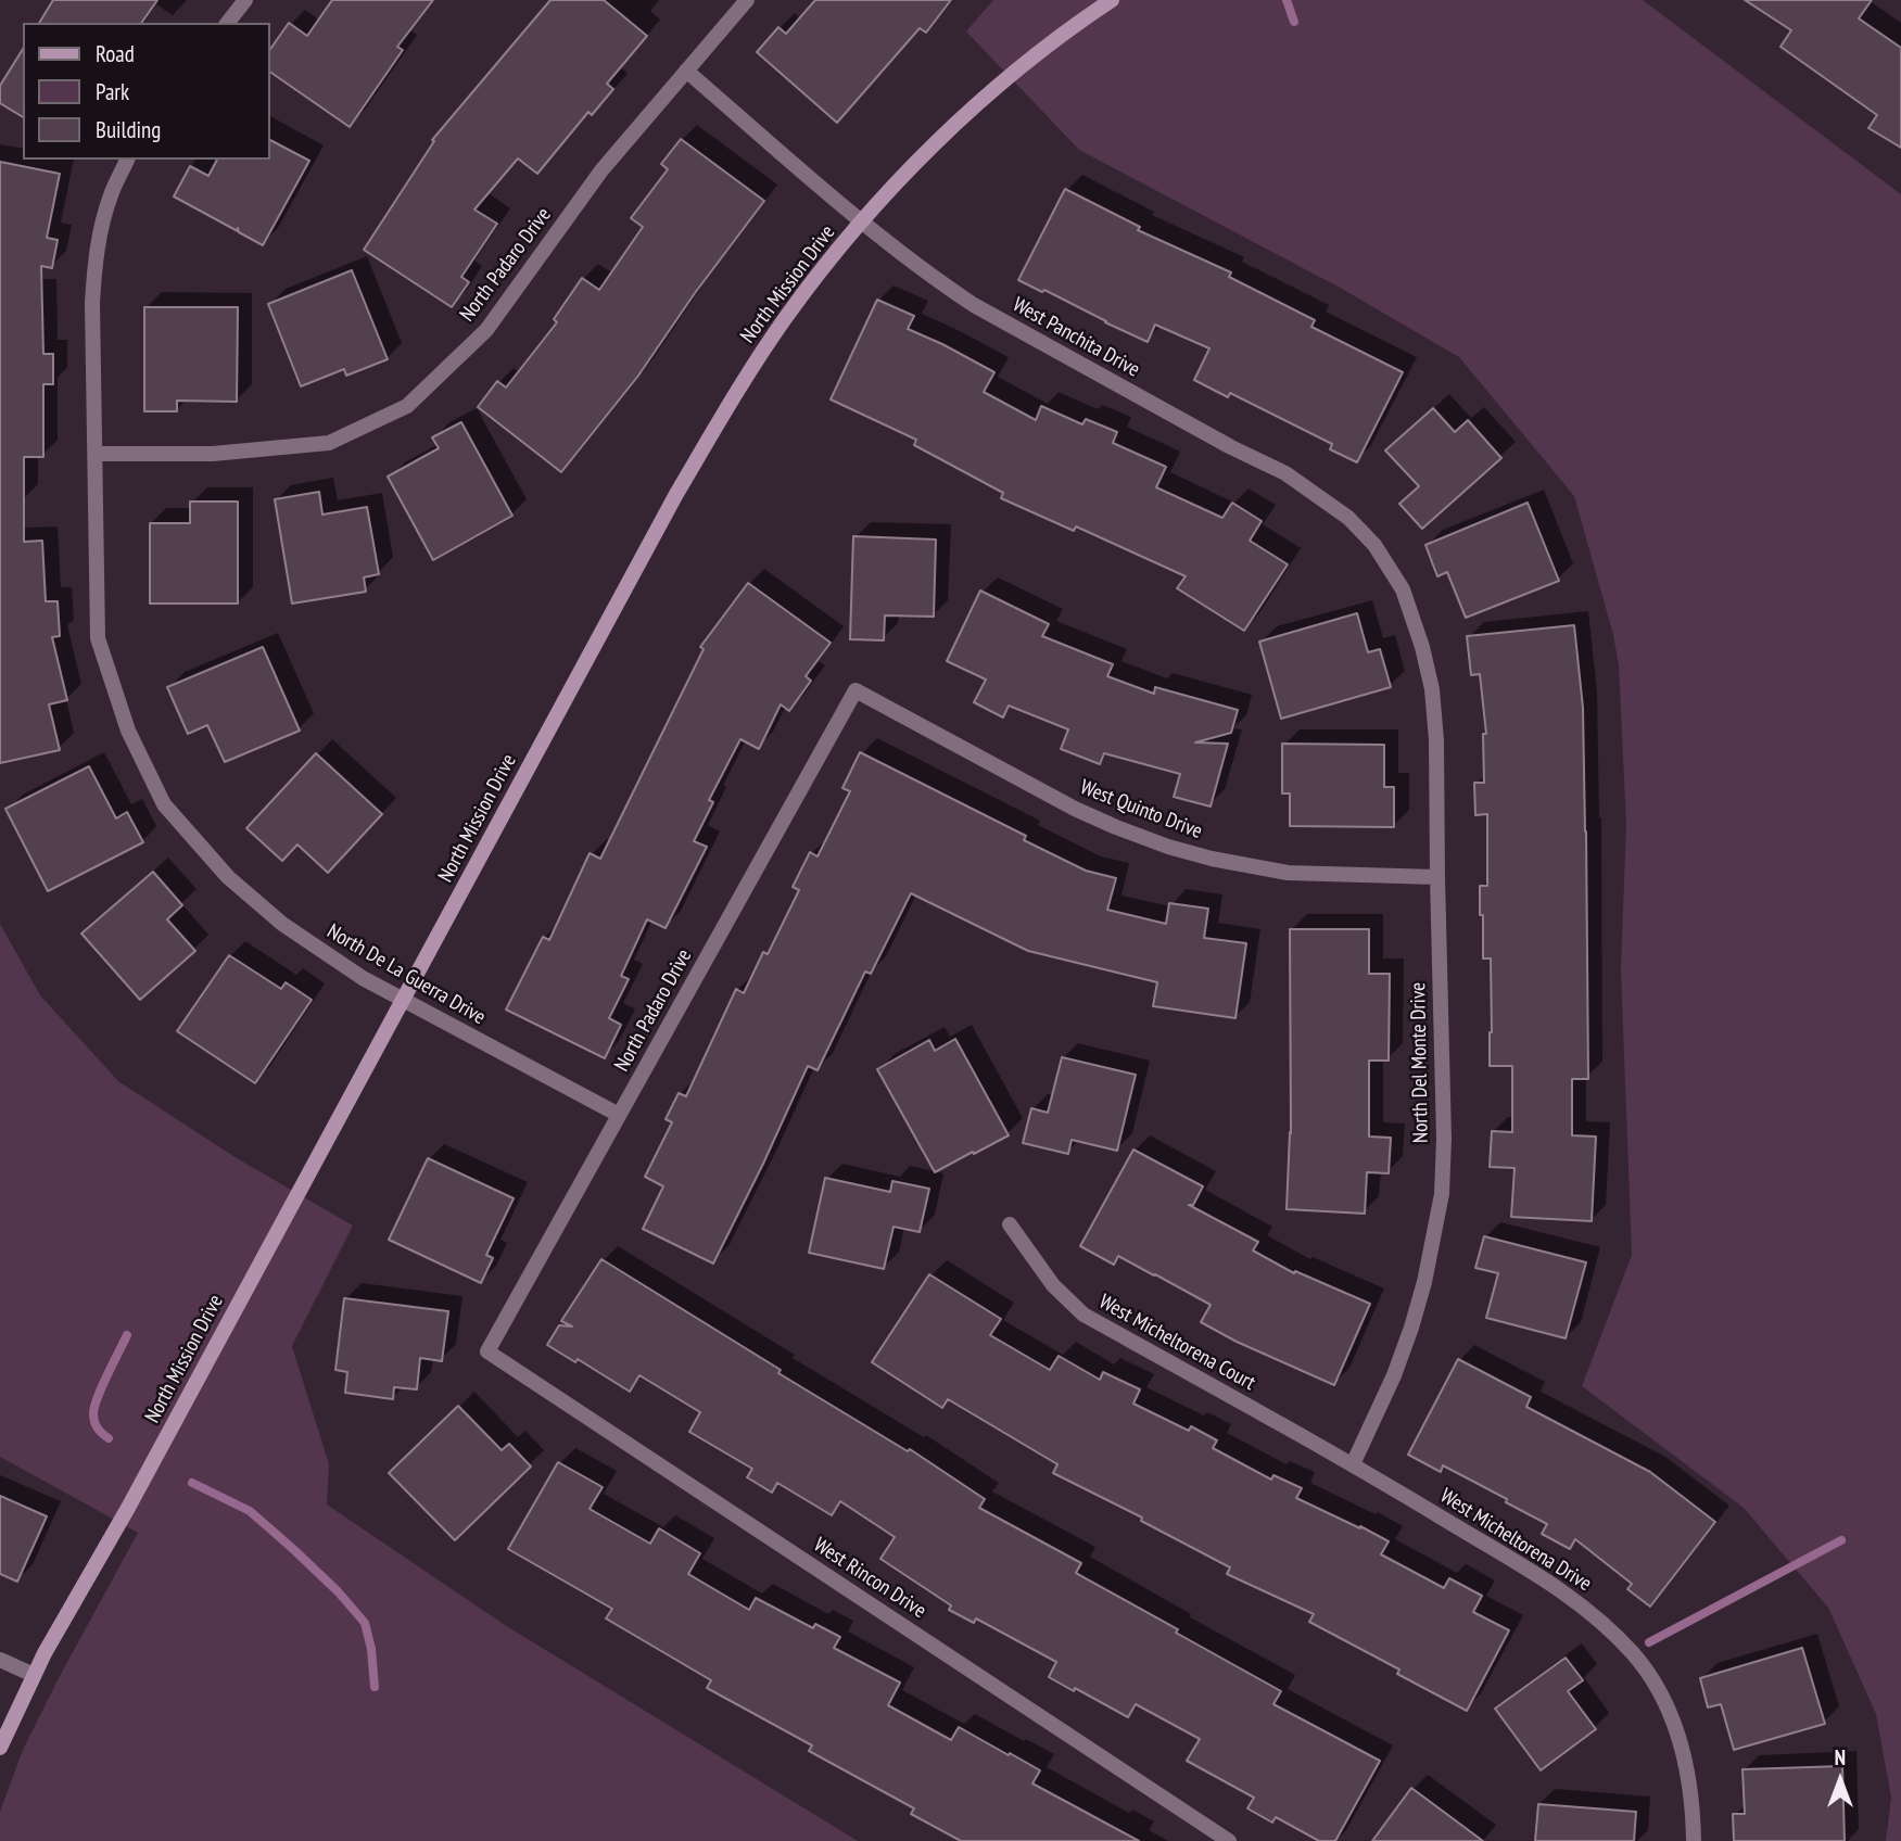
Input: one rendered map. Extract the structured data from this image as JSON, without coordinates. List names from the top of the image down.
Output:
{
  "streets": {
    "street": [
      "North Padaro Drive",
      "North Mission Drive",
      "West Panchita Drive",
      "West Quinto Drive",
      "North De La Guerra Drive",
      "North Del Monte Drive",
      "West Micheltorena Court",
      "West Micheltorena Drive",
      "West Rincon Drive"
    ]
  },
  "crossings": [
    ["North Padaro Drive", "West Panchita Drive"],
    ["North Padaro Drive", "West Quinto Drive"],
    ["North Padaro Drive", "North De La Guerra Drive"],
    ["North Padaro Drive", "West Rincon Drive"],
    ["North Mission Drive", "West Panchita Drive"],
    ["North Mission Drive", "North De La Guerra Drive"],
    ["West Panchita Drive", "North Del Monte Drive"],
    ["West Quinto Drive", "North Del Monte Drive"],
    ["North Del Monte Drive", "West Micheltorena Court"],
    ["North Del Monte Drive", "West Micheltorena Drive"],
    ["West Micheltorena Court", "West Micheltorena Drive"]
  ],
  "legend": ["Road", "Park", "Building"],
  "north": "top"
}
